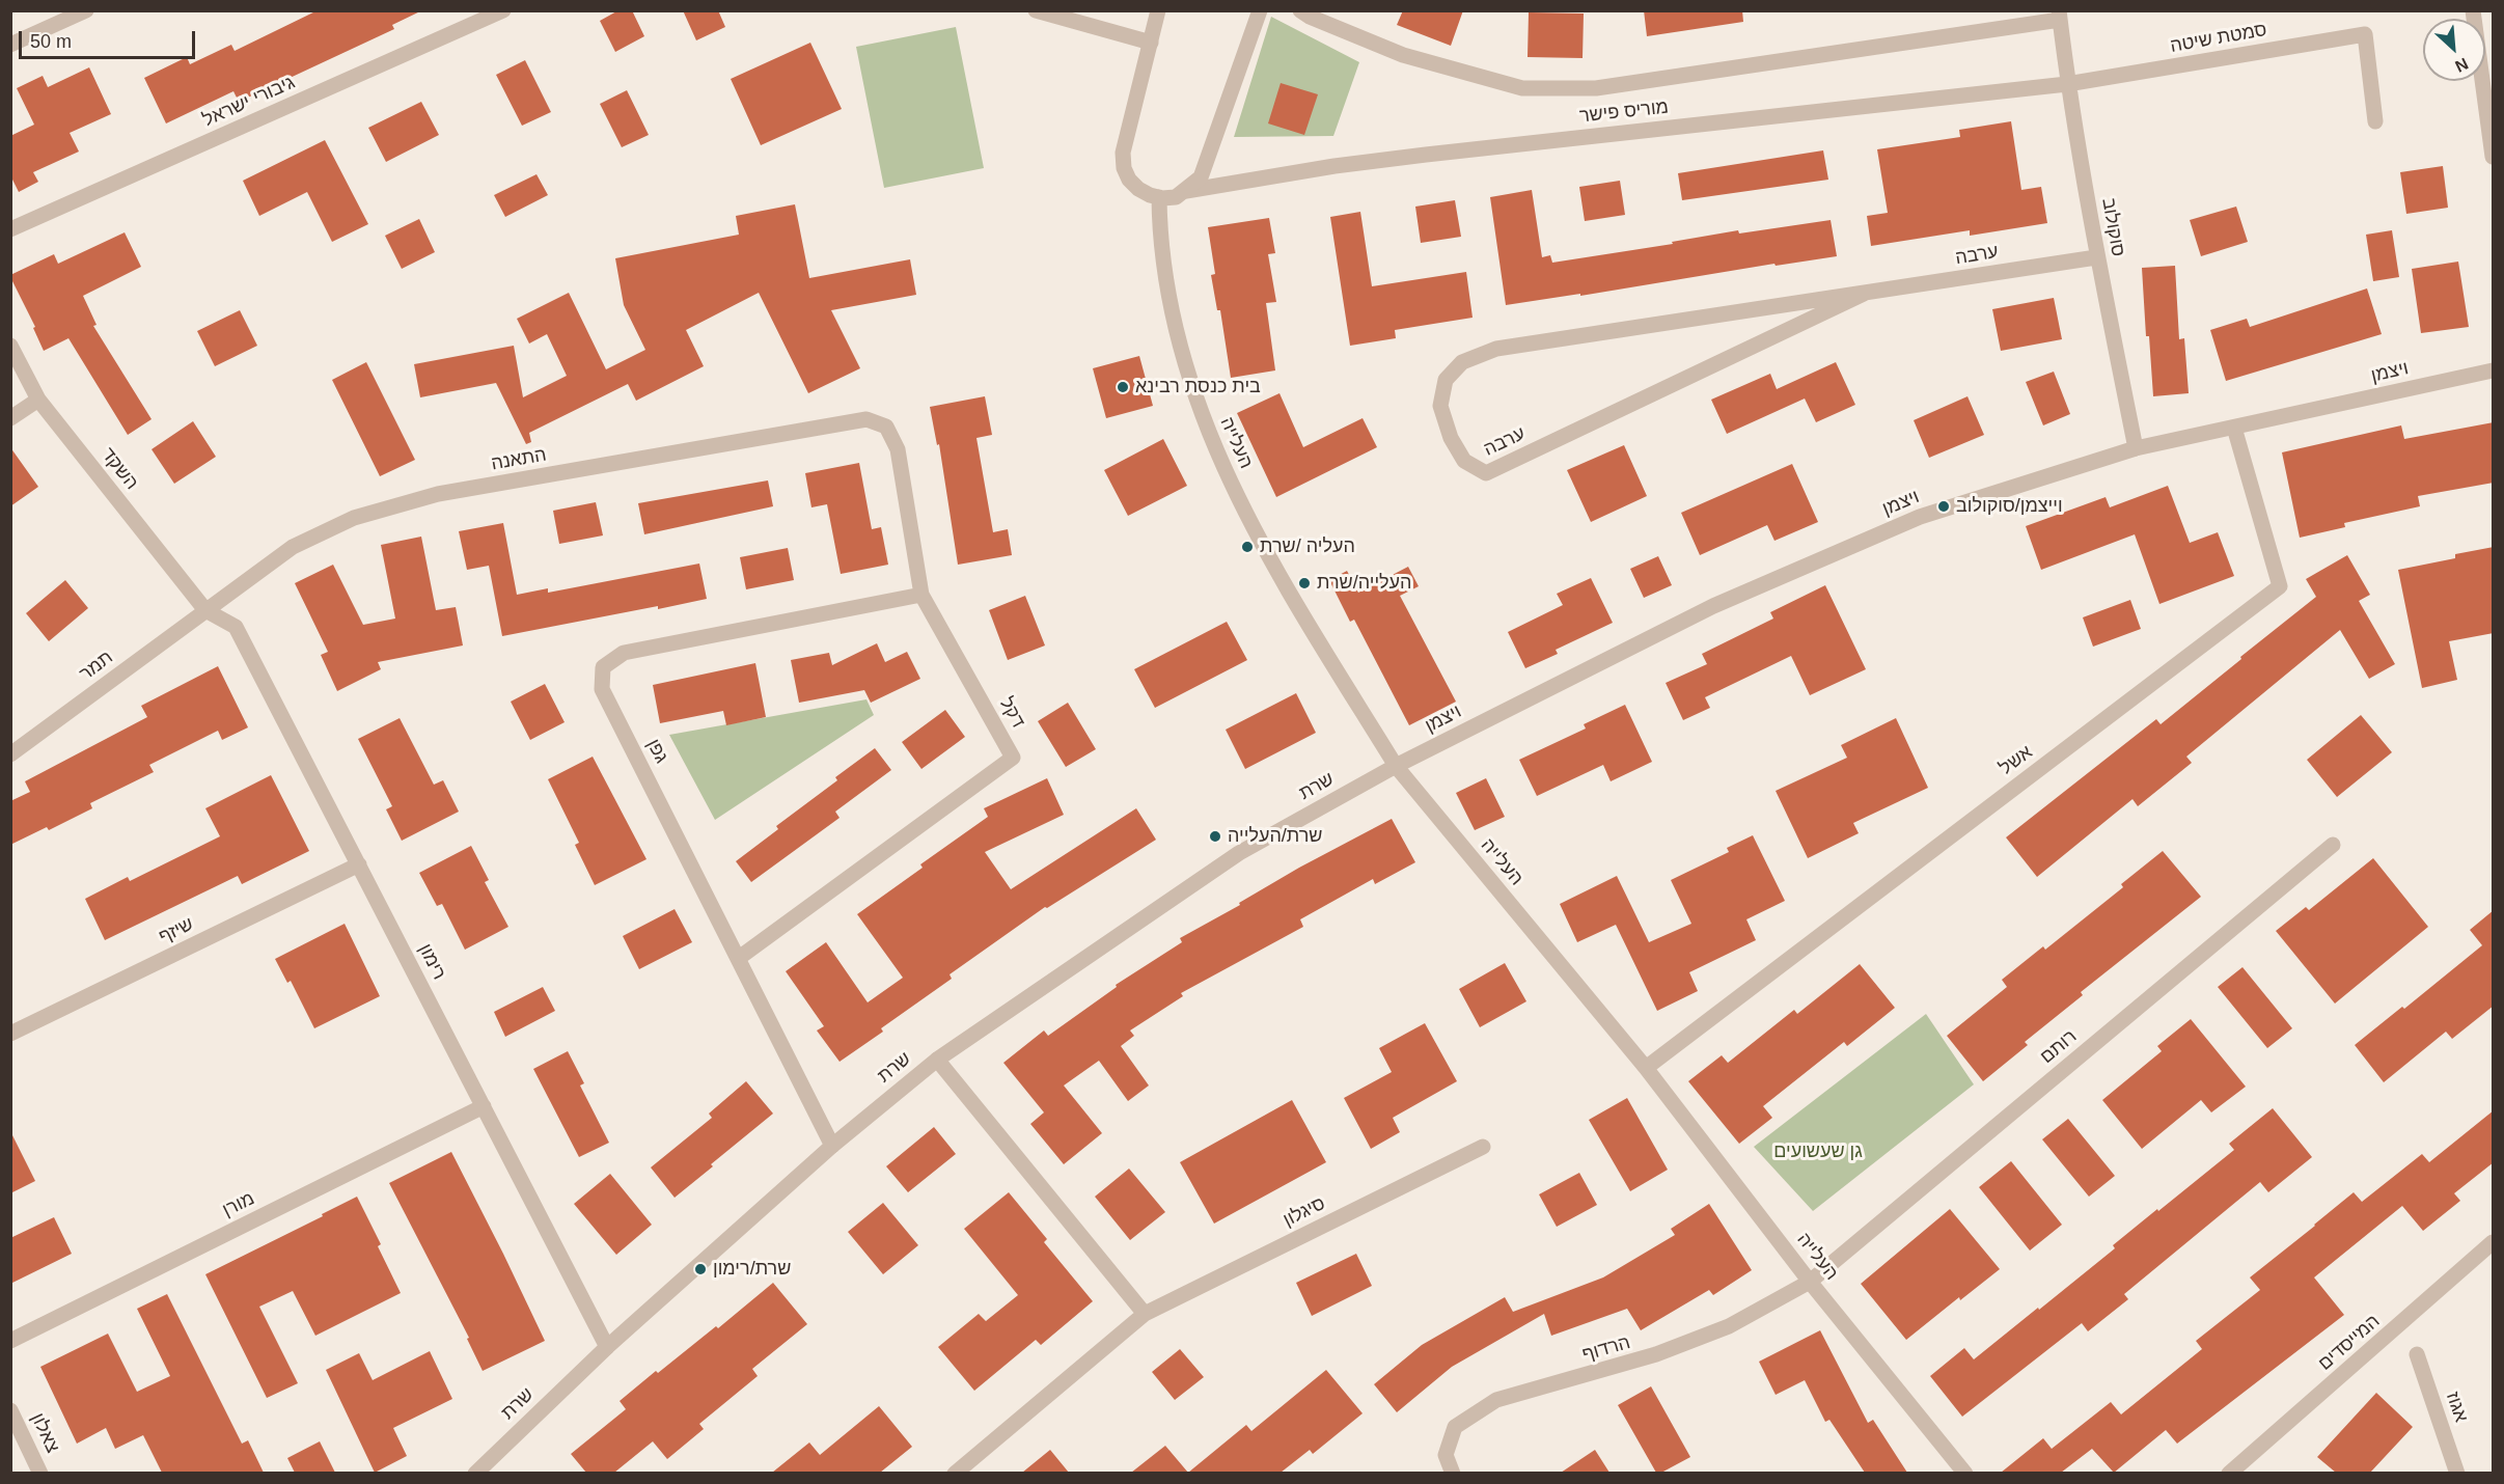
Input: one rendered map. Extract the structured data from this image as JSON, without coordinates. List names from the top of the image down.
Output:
{
  "streets": {
    "street": [
      "סמטת שיטה",
      "גיבורי ישראל",
      "מוריס פישר",
      "סוקולוב",
      "ערבה",
      "ויצמן",
      "העלייה",
      "התאנה",
      "השקד",
      "תמר",
      "דקל",
      "גפן",
      "אשל",
      "שרת",
      "שיזף",
      "רימון",
      "רותם",
      "מורן",
      "סיגלון",
      "המייסדים",
      "הרדוף",
      "אגוז",
      "צאלון"
    ]
  },
  "crossings": [
    ["סמטת שיטה", "מוריס פישר"],
    ["סמטת שיטה", "סוקולוב"],
    ["מוריס פישר", "סוקולוב"],
    ["מוריס פישר", "העלייה"],
    ["סוקולוב", "ערבה"],
    ["סוקולוב", "ויצמן"],
    ["ויצמן", "העלייה"],
    ["ויצמן", "אשל"],
    ["ויצמן", "שרת"],
    ["העלייה", "אשל"],
    ["העלייה", "שרת"],
    ["העלייה", "רותם"],
    ["העלייה", "הרדוף"],
    ["התאנה", "השקד"],
    ["התאנה", "תמר"],
    ["התאנה", "דקל"],
    ["התאנה", "רימון"],
    ["השקד", "תמר"],
    ["השקד", "רימון"],
    ["תמר", "רימון"],
    ["דקל", "גפן"],
    ["גפן", "שרת"],
    ["שרת", "רימון"],
    ["שיזף", "רימון"],
    ["רימון", "מורן"],
    ["רותם", "הרדוף"]
  ],
  "parks": ["גן שעשועים"],
  "places": [
    "בית כנסת רבינא",
    "וייצמן/סוקולוב",
    "העליה /שרת",
    "העלייה/שרת",
    "שרת/העלייה",
    "שרת/רימון"
  ],
  "scale_bar": "50 m",
  "north": "bottom right"
}
